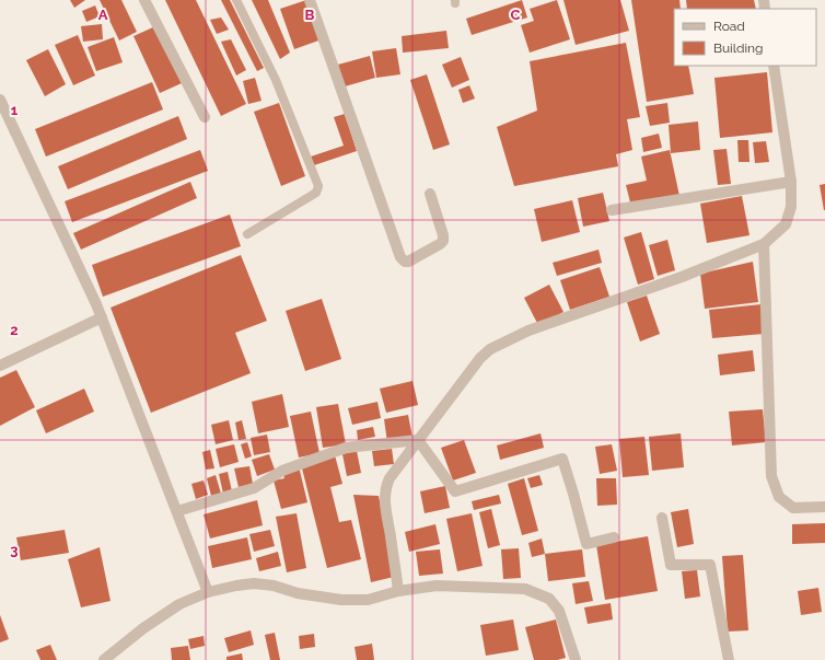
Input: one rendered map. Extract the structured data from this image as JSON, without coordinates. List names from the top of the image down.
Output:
{
  "legend": ["Road", "Building"],
  "grid": {
    "columns": ["A", "B", "C"],
    "rows": ["1", "2", "3"]
  }
}
